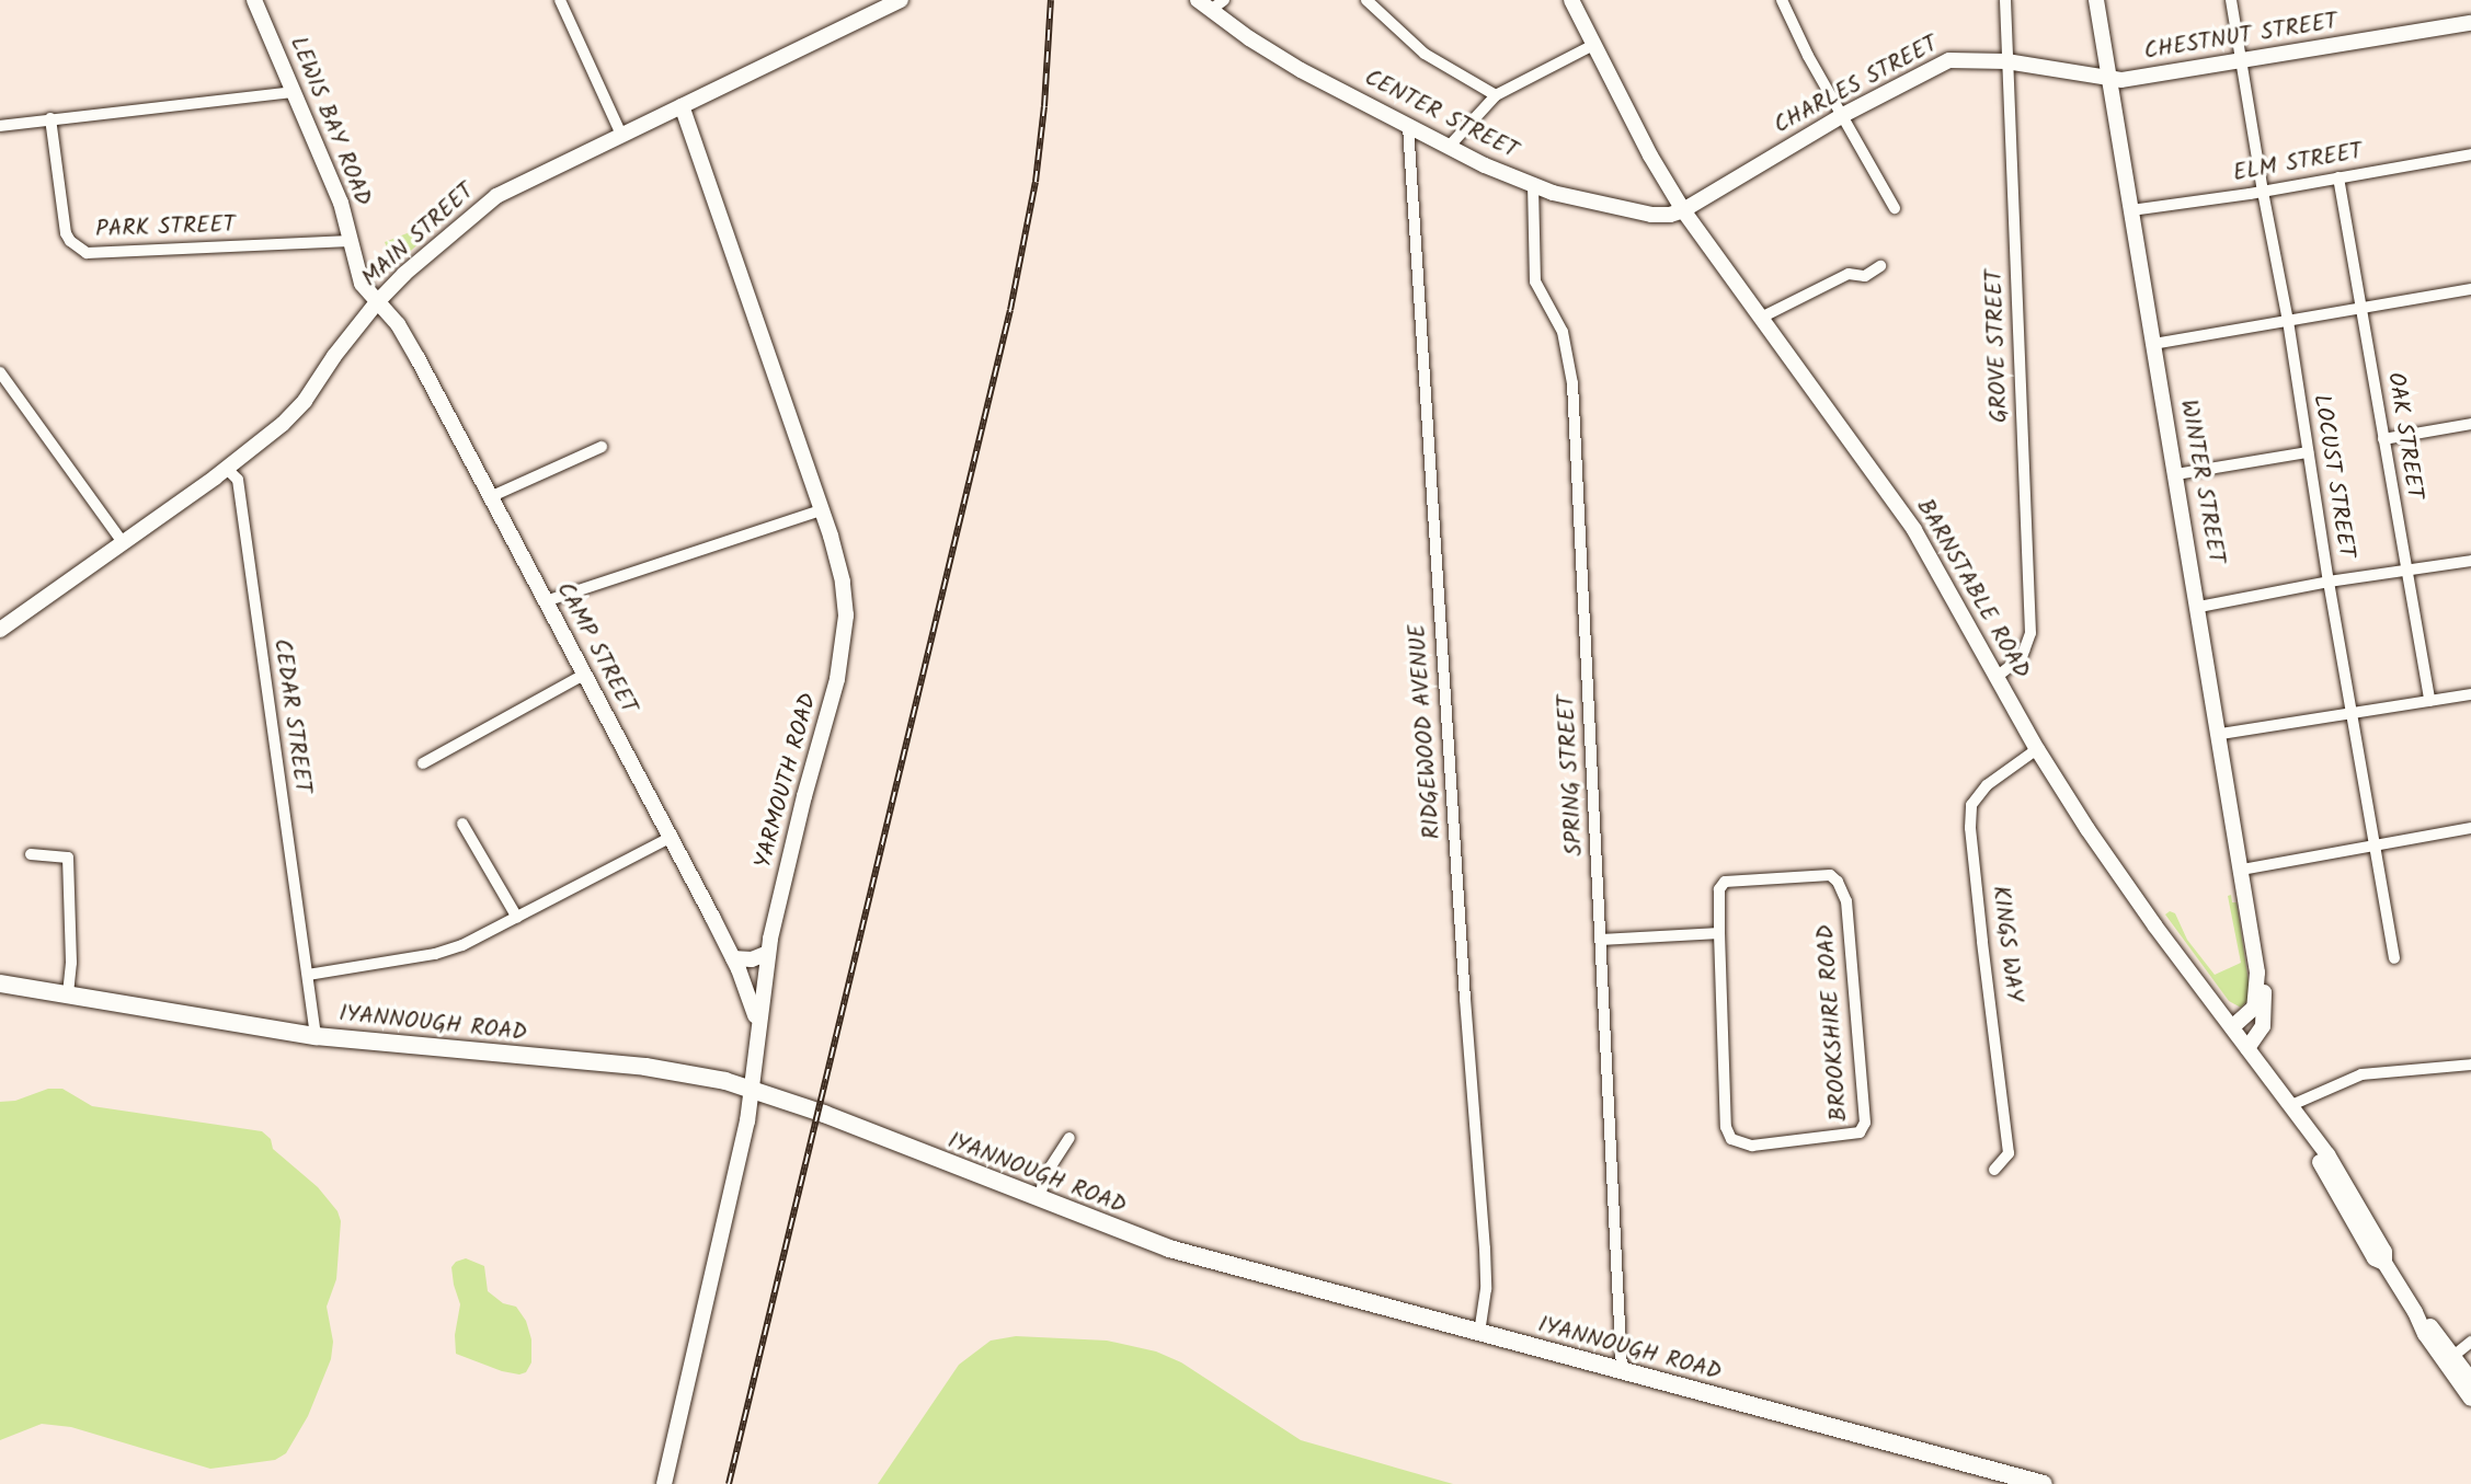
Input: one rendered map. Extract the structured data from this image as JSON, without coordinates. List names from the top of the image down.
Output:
{
  "streets": {
    "main road": [
      "CHESTNUT STREET",
      "CHARLES STREET",
      "CENTER STREET",
      "LEWIS BAY ROAD",
      "MAIN STREET",
      "WINTER STREET",
      "BARNSTABLE ROAD",
      "CAMP STREET",
      "YARMOUTH ROAD",
      "IYANNOUGH ROAD"
    ],
    "street": [
      "ELM STREET",
      "PARK STREET",
      "GROVE STREET",
      "OAK STREET",
      "LOCUST STREET",
      "CEDAR STREET",
      "RIDGEWOOD AVENUE",
      "SPRING STREET",
      "KINGS WAY",
      "BROOKSHIRE ROAD"
    ]
  },
  "crossings": [
    ["CHESTNUT STREET", "CHARLES STREET"],
    ["CHESTNUT STREET", "LOCUST STREET"],
    ["CHESTNUT STREET", "WINTER STREET"],
    ["CHARLES STREET", "CENTER STREET"],
    ["CHARLES STREET", "GROVE STREET"],
    ["CHARLES STREET", "WINTER STREET"],
    ["CHARLES STREET", "BARNSTABLE ROAD"],
    ["CENTER STREET", "BARNSTABLE ROAD"],
    ["CENTER STREET", "RIDGEWOOD AVENUE"],
    ["CENTER STREET", "SPRING STREET"],
    ["LEWIS BAY ROAD", "PARK STREET"],
    ["LEWIS BAY ROAD", "MAIN STREET"],
    ["LEWIS BAY ROAD", "CAMP STREET"],
    ["ELM STREET", "OAK STREET"],
    ["ELM STREET", "LOCUST STREET"],
    ["ELM STREET", "WINTER STREET"],
    ["MAIN STREET", "CAMP STREET"],
    ["MAIN STREET", "CEDAR STREET"],
    ["MAIN STREET", "YARMOUTH ROAD"],
    ["GROVE STREET", "BARNSTABLE ROAD"],
    ["WINTER STREET", "BARNSTABLE ROAD"],
    ["BARNSTABLE ROAD", "KINGS WAY"],
    ["CAMP STREET", "YARMOUTH ROAD"],
    ["CEDAR STREET", "IYANNOUGH ROAD"],
    ["RIDGEWOOD AVENUE", "IYANNOUGH ROAD"],
    ["SPRING STREET", "IYANNOUGH ROAD"],
    ["YARMOUTH ROAD", "IYANNOUGH ROAD"]
  ]
}
